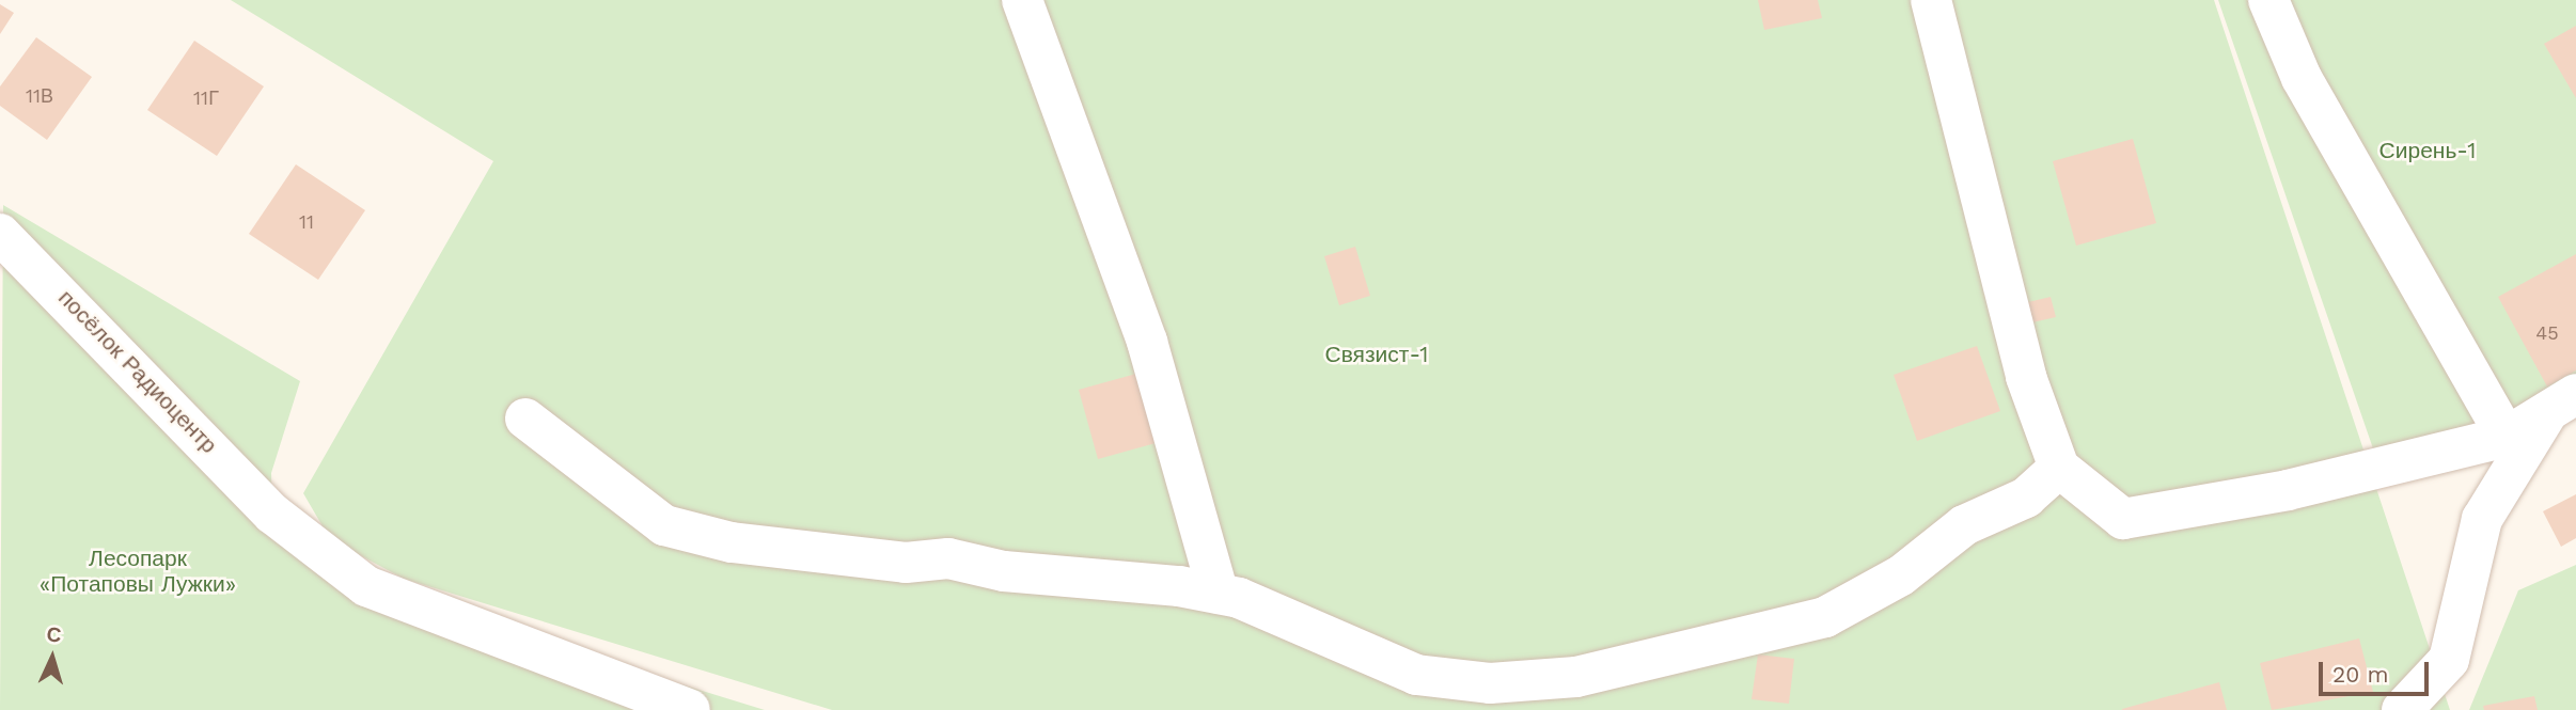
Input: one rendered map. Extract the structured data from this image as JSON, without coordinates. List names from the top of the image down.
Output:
{
  "streets": {
    "street": ["посёлок Радиоцентр"]
  },
  "parks": ["Сирень-1", "Связист-1", "Лесопарк «Потаповы Лужки»"],
  "house_numbers": [
    "11В",
    "11Г",
    "11",
    "45"
  ],
  "scale_bar": "20 m",
  "north": "top"
}
